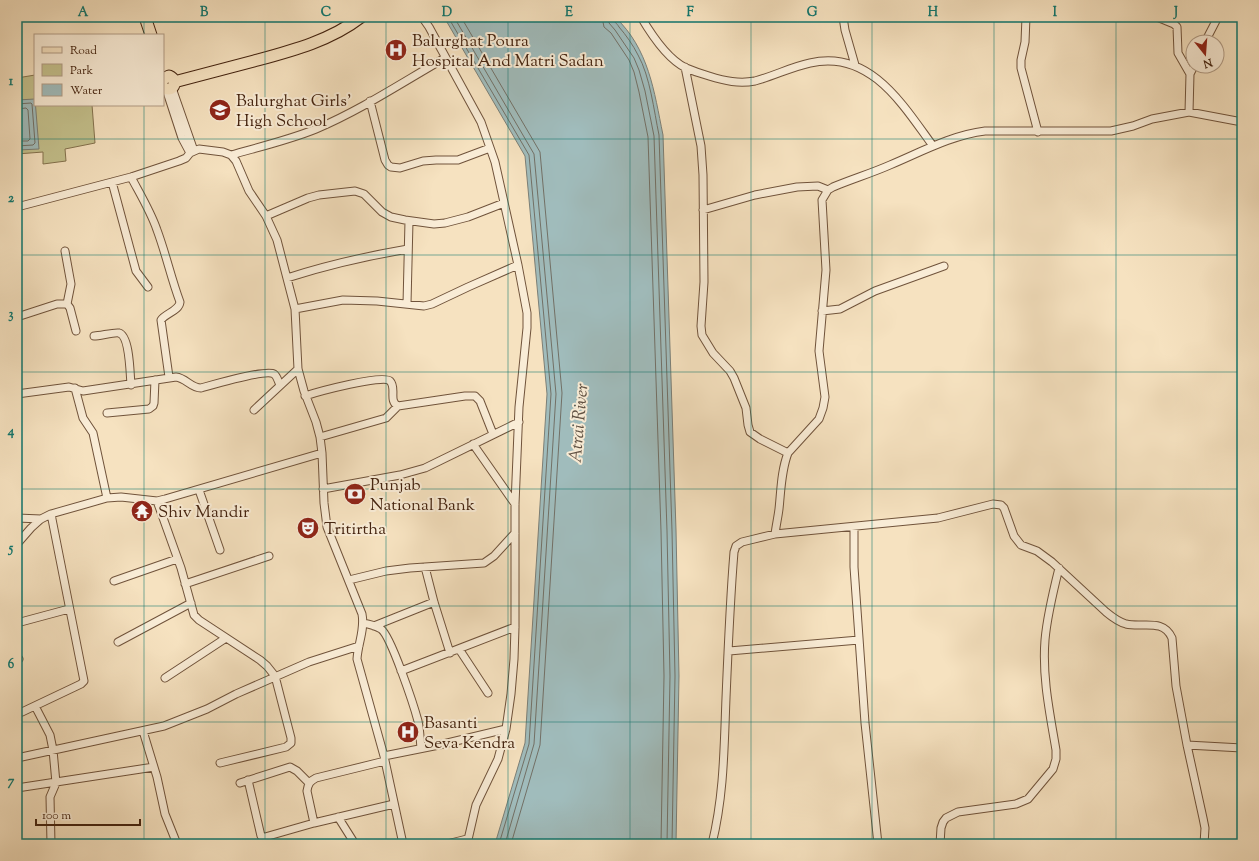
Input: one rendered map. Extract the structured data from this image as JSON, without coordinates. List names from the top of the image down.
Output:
{
  "water": ["Atrai River"],
  "places": {
    "hospital": ["Balurghat Poura Hospital And Matri Sadan", "Basanti Seva Kendra"],
    "school or university": ["Balurghat Girls' High School"],
    "bank": ["Punjab National Bank"],
    "temple": ["Shiv Mandir"],
    "theatre": ["Tritirtha"]
  },
  "legend": ["Road", "Park", "Water"],
  "scale_bar": "100 m",
  "north": "bottom",
  "grid": {
    "columns": [
      "A",
      "B",
      "C",
      "D",
      "E",
      "F",
      "G",
      "H",
      "I",
      "J"
    ],
    "rows": [
      "1",
      "2",
      "3",
      "4",
      "5",
      "6",
      "7"
    ]
  }
}
